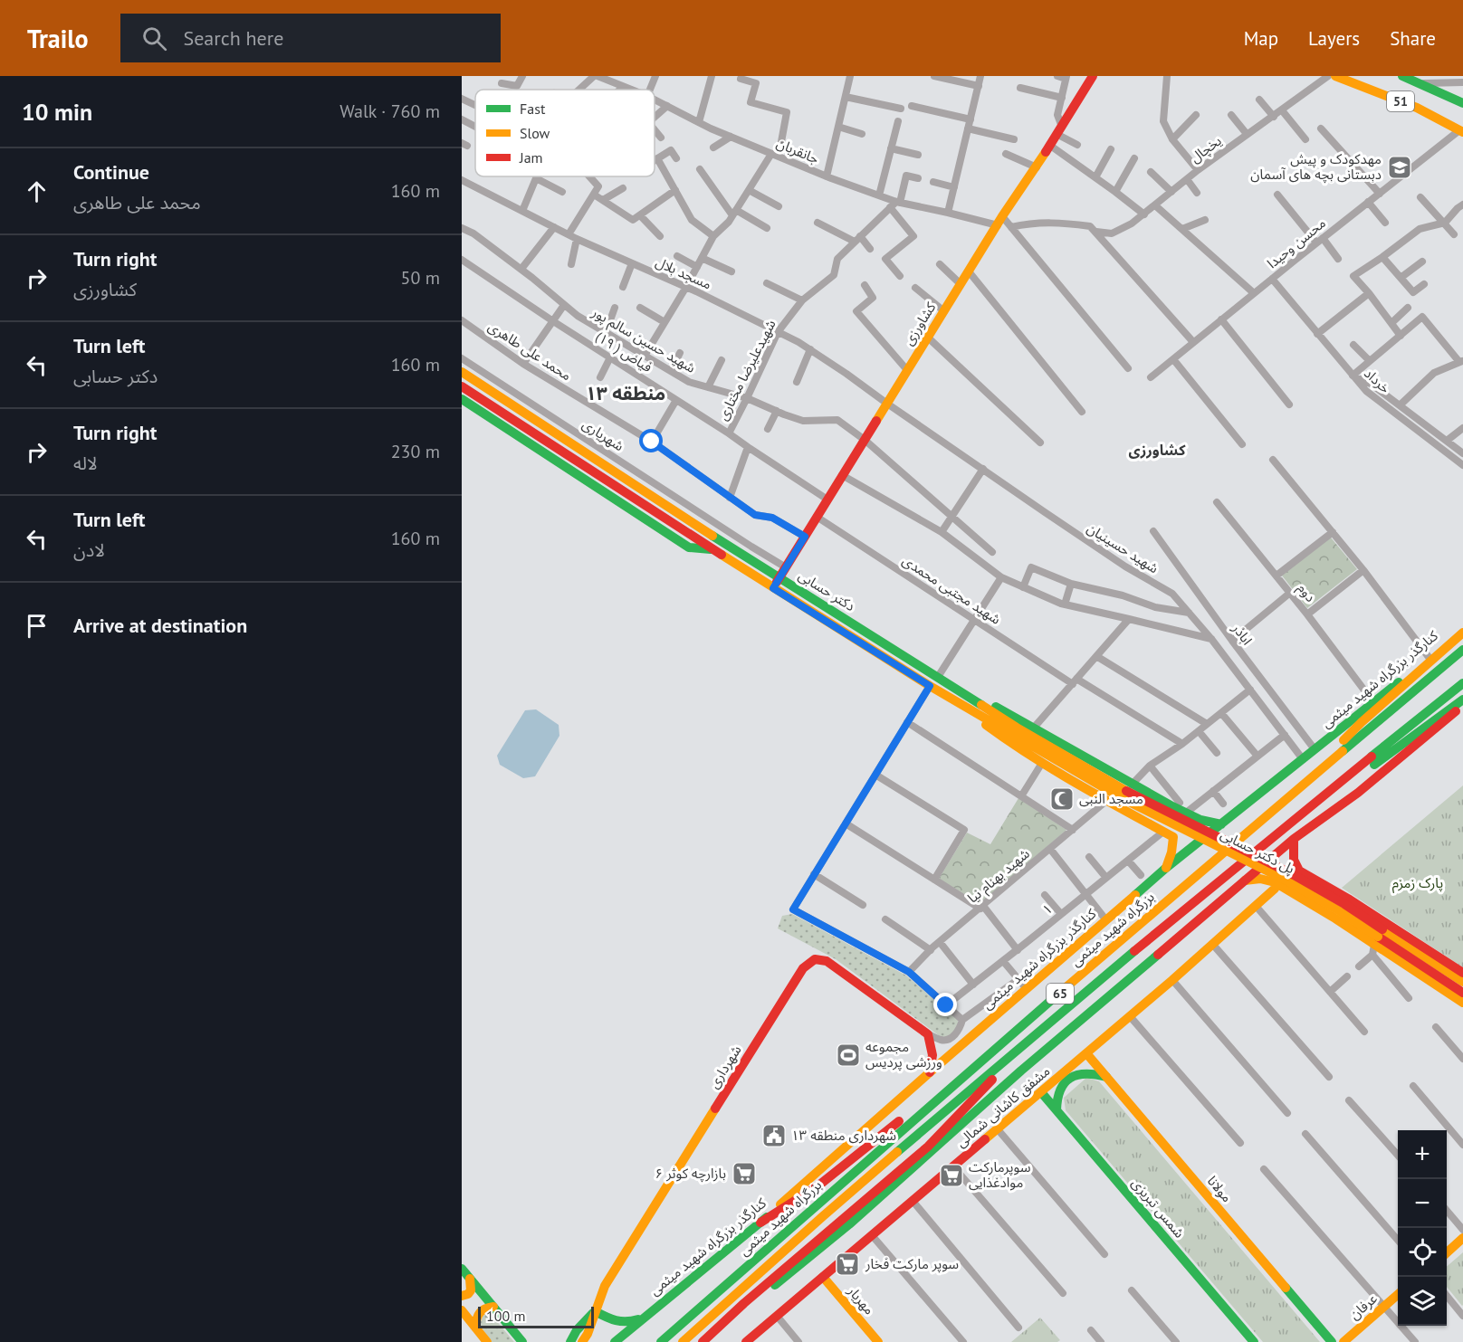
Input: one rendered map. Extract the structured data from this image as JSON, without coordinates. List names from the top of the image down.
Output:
{
  "streets": {
    "main road": [
      "51",
      "کشاورزی",
      "دکتر حسابی",
      "کنارگذر بزرگراه شهید میثمی",
      "پل دکتر حسابی",
      "بزرگراه شهید میثمی",
      "65",
      "شهرداری",
      "مشفق کاشانی شمالی",
      "مولانا",
      "شمس تبریزی",
      "مهریار",
      "عرفان"
    ],
    "street": [
      "یخچال",
      "جانقربان",
      "محسن وحیدا",
      "مسجد بلال",
      "شهید حسین سالم پور",
      "محمد علی طاهری",
      "فیاض ( ۱۹)",
      "شهیدعلیرضا مختاری",
      "خرداد",
      "شهریاری",
      "شهید حسینیان",
      "شهید مجتبی محمدی",
      "دوم",
      "اباذر",
      "شهید بهنام نیا",
      "۱"
    ]
  },
  "crossings": [
    ["51", "محسن وحیدا"],
    ["جانقربان", "کشاورزی"],
    ["جانقربان", "شهیدعلیرضا مختاری"],
    ["مسجد بلال", "کشاورزی"],
    ["مسجد بلال", "شهیدعلیرضا مختاری"],
    ["مسجد بلال", "شهید حسینیان"],
    ["کشاورزی", "شهید حسین سالم پور"],
    ["کشاورزی", "محمد علی طاهری"],
    ["کشاورزی", "فیاض ( ۱۹)"],
    ["کشاورزی", "شهریاری"],
    ["کشاورزی", "شهید حسینیان"],
    ["کشاورزی", "شهید مجتبی محمدی"],
    ["کشاورزی", "دکتر حسابی"],
    ["شهید حسین سالم پور", "شهیدعلیرضا مختاری"],
    ["فیاض ( ۱۹)", "شهیدعلیرضا مختاری"],
    ["شهید حسینیان", "کنارگذر بزرگراه شهید میثمی"],
    ["دکتر حسابی", "پل دکتر حسابی"],
    ["دوم", "کنارگذر بزرگراه شهید میثمی"],
    ["اباذر", "کنارگذر بزرگراه شهید میثمی"],
    ["مشفق کاشانی شمالی", "مولانا"],
    ["مشفق کاشانی شمالی", "شمس تبریزی"],
    ["مشفق کاشانی شمالی", "مهریار"]
  ],
  "districts": ["منطقه ۱۳", "کشاورزی"],
  "parks": ["پارک زمزم"],
  "places": {
    "school or university": ["مهدکودک و پیش دبستانی بچه های آسمان"],
    "mosque": ["مسجد النبی"],
    "sports": ["مجموعه ورزشی پردیس"],
    "public building": ["شهرداری منطقه ۱۳"],
    "supermarket": ["بازارچه کوثر ۶", "سوپرمارکت موادغذایی", "سوپر مارکت فخار"]
  },
  "legend": ["Fast", "Slow", "Jam"],
  "scale_bar": "100 m",
  "page": {
    "header": "Trailo",
    "search": "Search here",
    "nav": ["Map", "Layers", "Share"],
    "heading": ["10 min", "Walk · 760 m"],
    "list": [
      ["Continue", "محمد علی طاهری", "160 m"],
      ["Turn right", "کشاورزی", "50 m"],
      ["Turn left", "دکتر حسابی", "160 m"],
      ["Turn right", "لاله", "230 m"],
      ["Turn left", "لادن", "160 m"],
      "Arrive at destination"
    ],
    "map_buttons": ["+", "−"],
    "scale": "100 m"
  }
}
